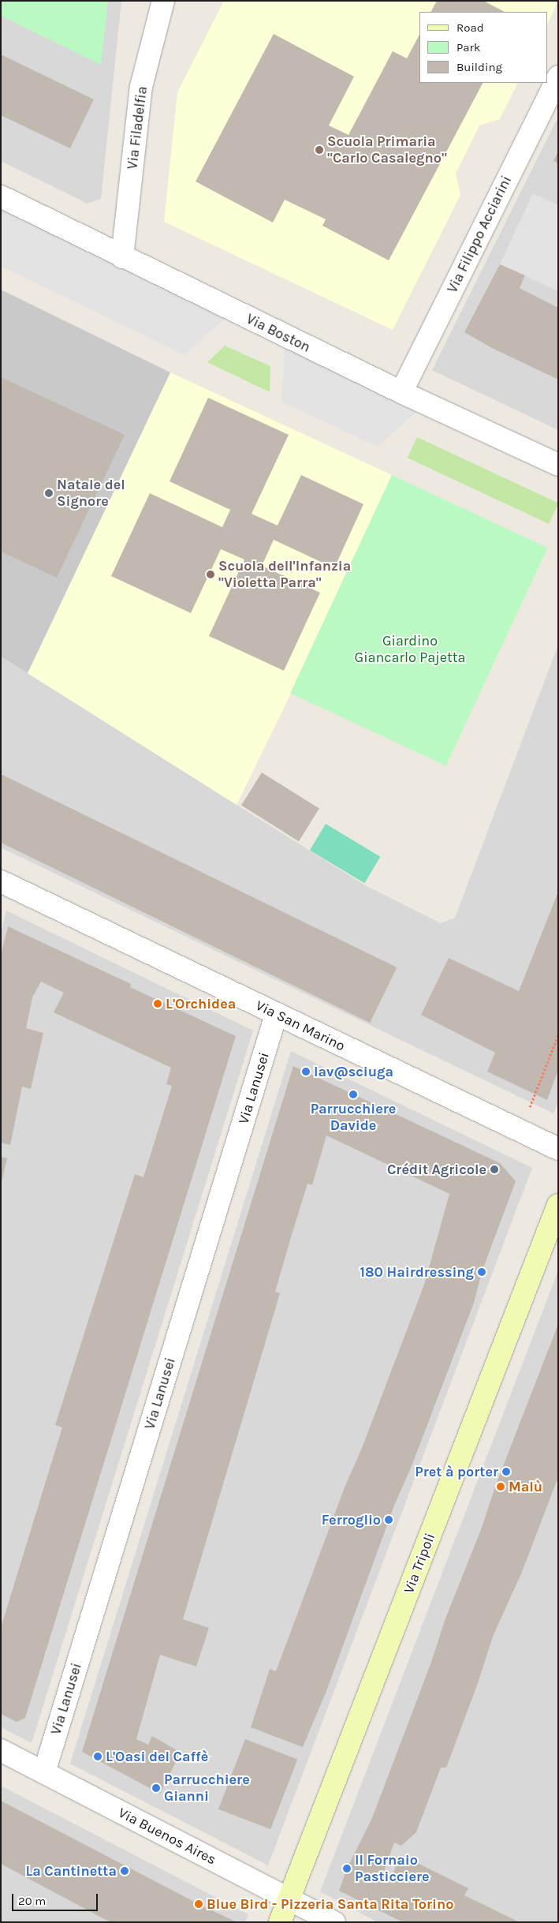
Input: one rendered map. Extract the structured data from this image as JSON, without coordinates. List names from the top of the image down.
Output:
{
  "streets": {
    "street": [
      "Via Filadelfia",
      "Via Filippo Acciarini",
      "Via Boston",
      "Via San Marino",
      "Via Lanusei",
      "Via Tripoli",
      "Via Buenos Aires"
    ]
  },
  "crossings": [
    ["Via Filadelfia", "Via Boston"],
    ["Via Filippo Acciarini", "Via Boston"],
    ["Via San Marino", "Via Lanusei"],
    ["Via Lanusei", "Via Buenos Aires"],
    ["Via Tripoli", "Via Buenos Aires"]
  ],
  "parks": ["Giardino Giancarlo Pajetta"],
  "places": [
    "Scuola Primaria \"Carlo Casalegno\"",
    "Natale del Signore",
    "Scuola dell'Infanzia \"Violetta Parra\"",
    "L'Orchidea",
    "lav@sciuga",
    "Parrucchiere Davide",
    "Crédit Agricole",
    "180 Hairdressing",
    "Pret à porter",
    "Malù",
    "Ferroglio",
    "L'Oasi del Caffè",
    "Parrucchiere Gianni",
    "Il Fornaio Pasticciere",
    "La Cantinetta",
    "Blue Bird - Pizzeria Santa Rita Torino"
  ],
  "legend": ["Road", "Park", "Building"],
  "scale_bar": "20 m"
}
